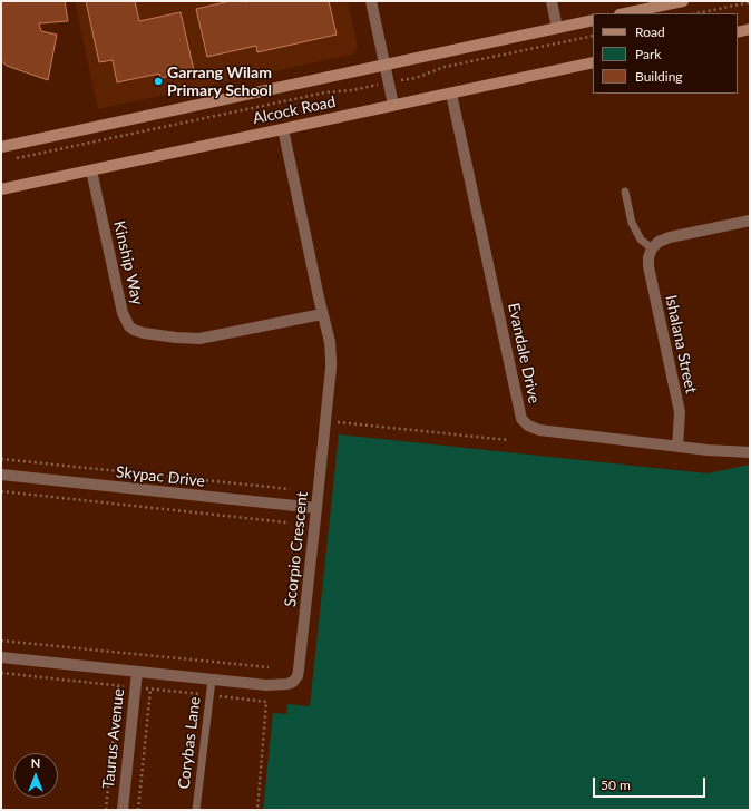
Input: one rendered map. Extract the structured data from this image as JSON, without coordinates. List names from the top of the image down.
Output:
{
  "streets": {
    "street": [
      "Alcock Road",
      "Kinship Way",
      "Ishalana Street",
      "Evandale Drive",
      "Skypac Drive",
      "Scorpio Crescent",
      "Taurus Avenue"
    ],
    "lane": ["Corybas Lane"]
  },
  "crossings": [
    ["Alcock Road", "Kinship Way"],
    ["Alcock Road", "Evandale Drive"],
    ["Alcock Road", "Scorpio Crescent"],
    ["Kinship Way", "Scorpio Crescent"],
    ["Ishalana Street", "Evandale Drive"],
    ["Skypac Drive", "Scorpio Crescent"],
    ["Scorpio Crescent", "Taurus Avenue"],
    ["Scorpio Crescent", "Corybas Lane"]
  ],
  "places": ["Garrang Wilam Primary School"],
  "legend": ["Road", "Park", "Building"],
  "scale_bar": "50 m",
  "north": "top"
}
